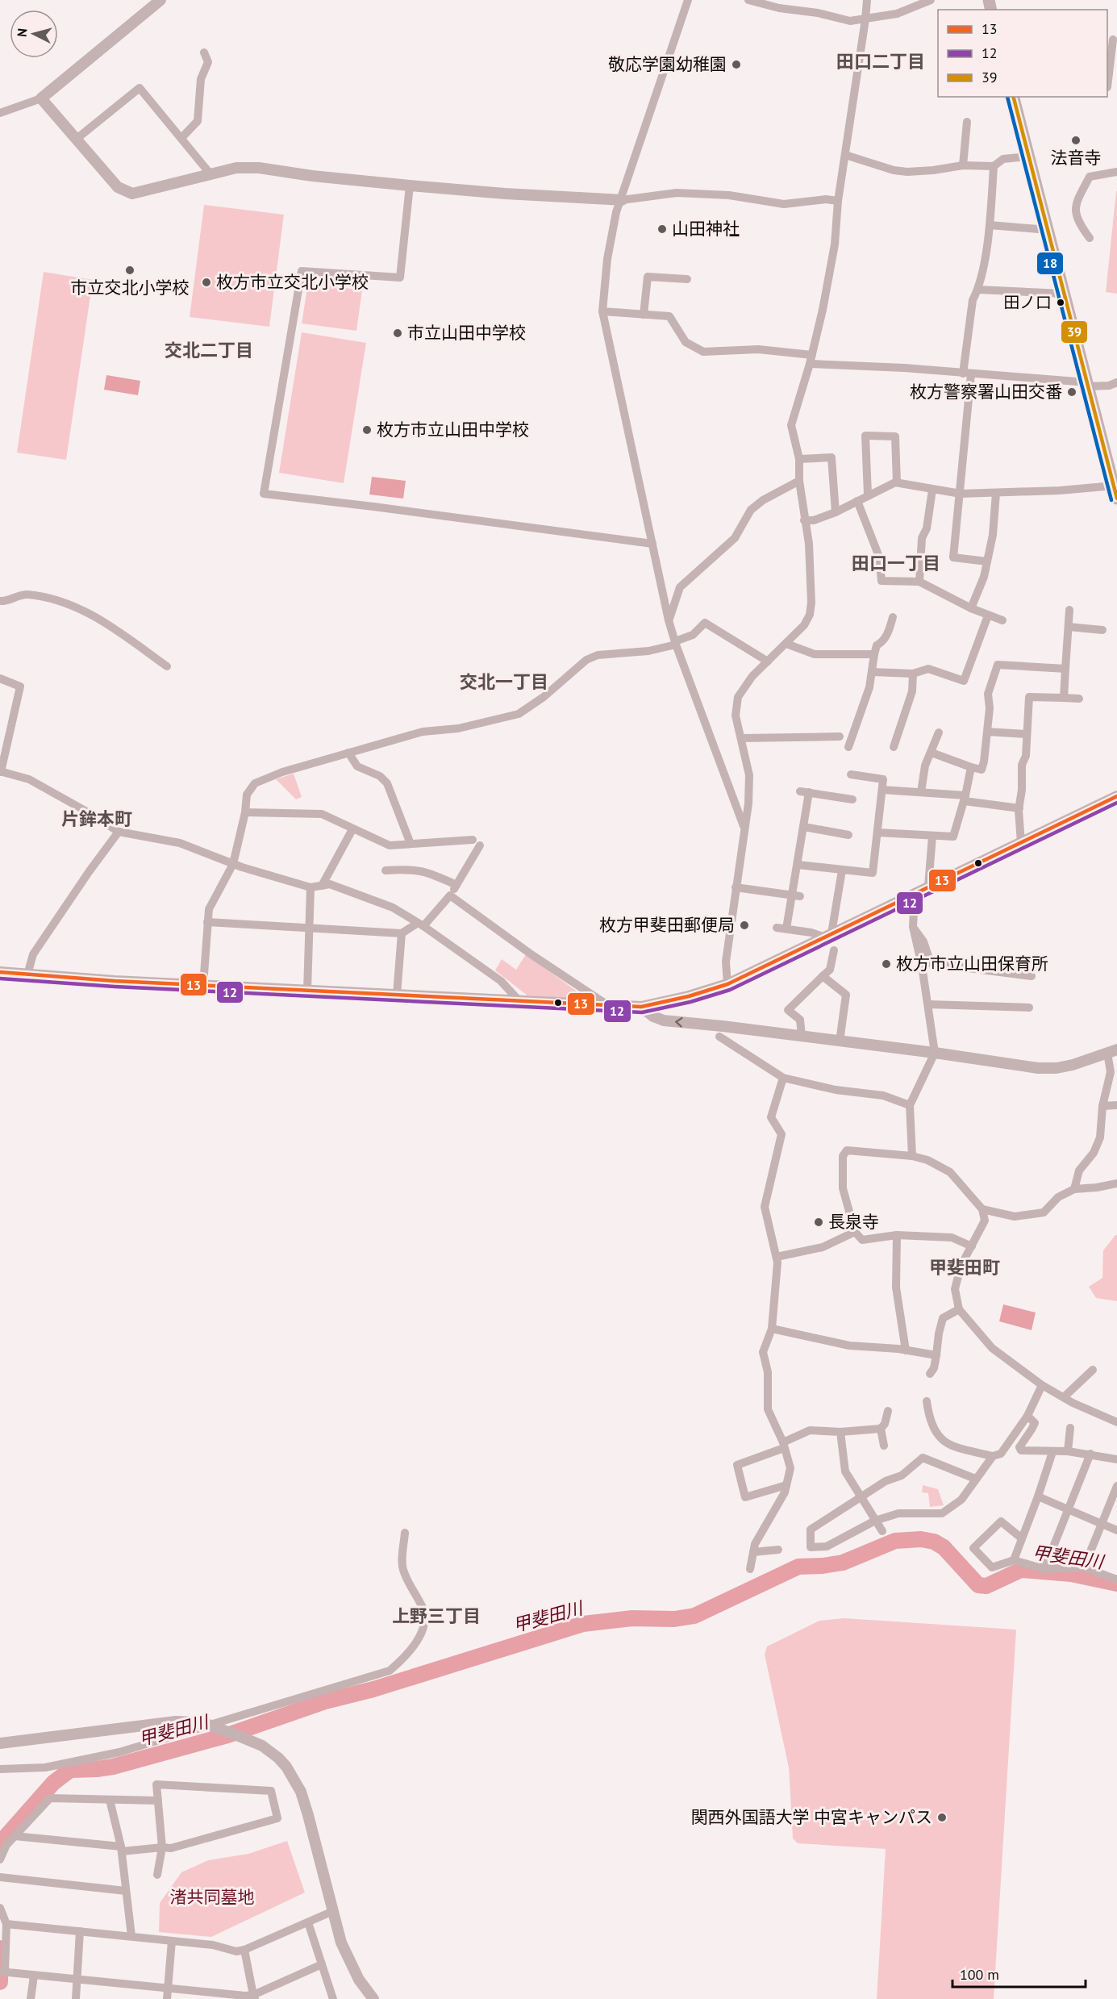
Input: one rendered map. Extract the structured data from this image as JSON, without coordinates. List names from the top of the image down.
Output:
{
  "districts": [
    "田口二丁目",
    "交北二丁目",
    "田口一丁目",
    "交北一丁目",
    "片鉾本町",
    "甲斐田町",
    "上野三丁目"
  ],
  "water": ["甲斐田川"],
  "parks": ["渚共同墓地"],
  "places": [
    "敬応学園幼稚園",
    "法音寺",
    "山田神社",
    "市立交北小学校",
    "枚方市立交北小学校",
    "田ノ口",
    "市立山田中学校",
    "枚方警察署山田交番",
    "枚方市立山田中学校",
    "枚方甲斐田郵便局",
    "枚方市立山田保育所",
    "長泉寺",
    "関西外国語大学 中宮キャンパス"
  ],
  "lines": [
    "transit line 39",
    "transit line 18",
    "transit line 13",
    "transit line 12"
  ],
  "legend": ["13", "12", "39"],
  "scale_bar": "100 m",
  "north": "left"
}
